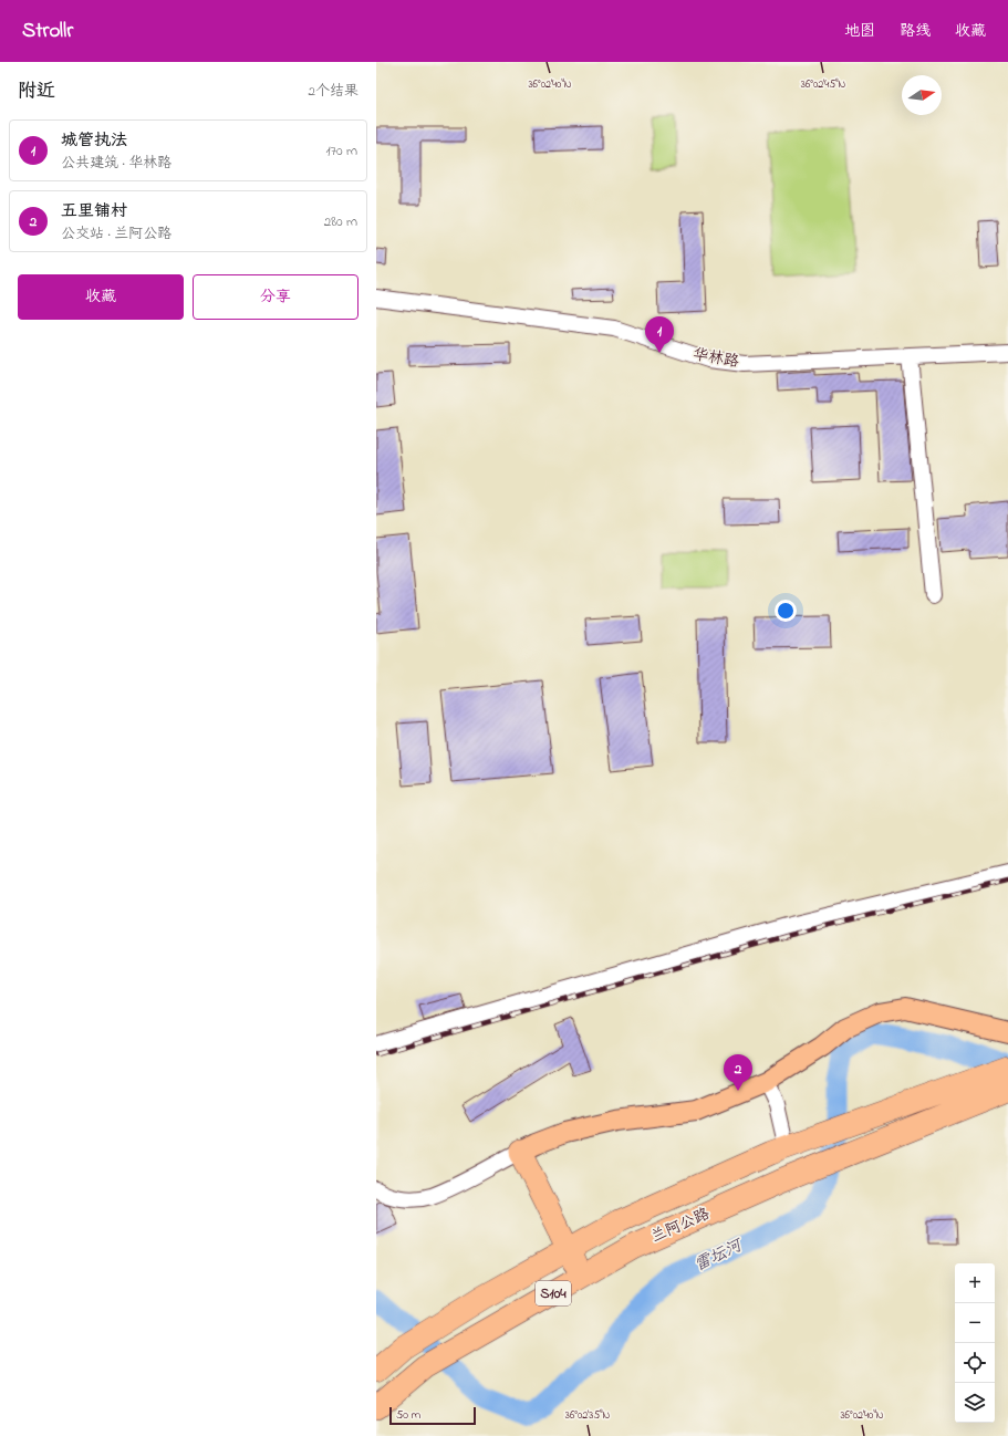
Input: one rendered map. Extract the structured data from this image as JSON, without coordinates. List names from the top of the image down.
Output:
{
  "streets": {
    "highway": ["兰阿公路", "S104"],
    "street": ["华林路"]
  },
  "water": ["雷坛河"],
  "scale_bar": "50 m",
  "north": "right",
  "page": {
    "header": "Strollr",
    "nav": ["地图", "路线", "收藏"],
    "heading": ["附近", "2个结果"],
    "list": [
      {
        "mark": "1",
        "name": "城管执法",
        "note": "公共建筑 · 华林路",
        "value": "170 m"
      },
      {
        "mark": "2",
        "name": "五里铺村",
        "note": "公交站 · 兰阿公路",
        "value": "280 m"
      }
    ],
    "buttons": ["收藏", "分享"],
    "pins": ["1", "2"],
    "map_buttons": ["+", "−"],
    "scale": "50 m"
  },
  "coordinates": ["36°02'40\"N", "36°02'45\"N", "36°02'35\"N"]
}
